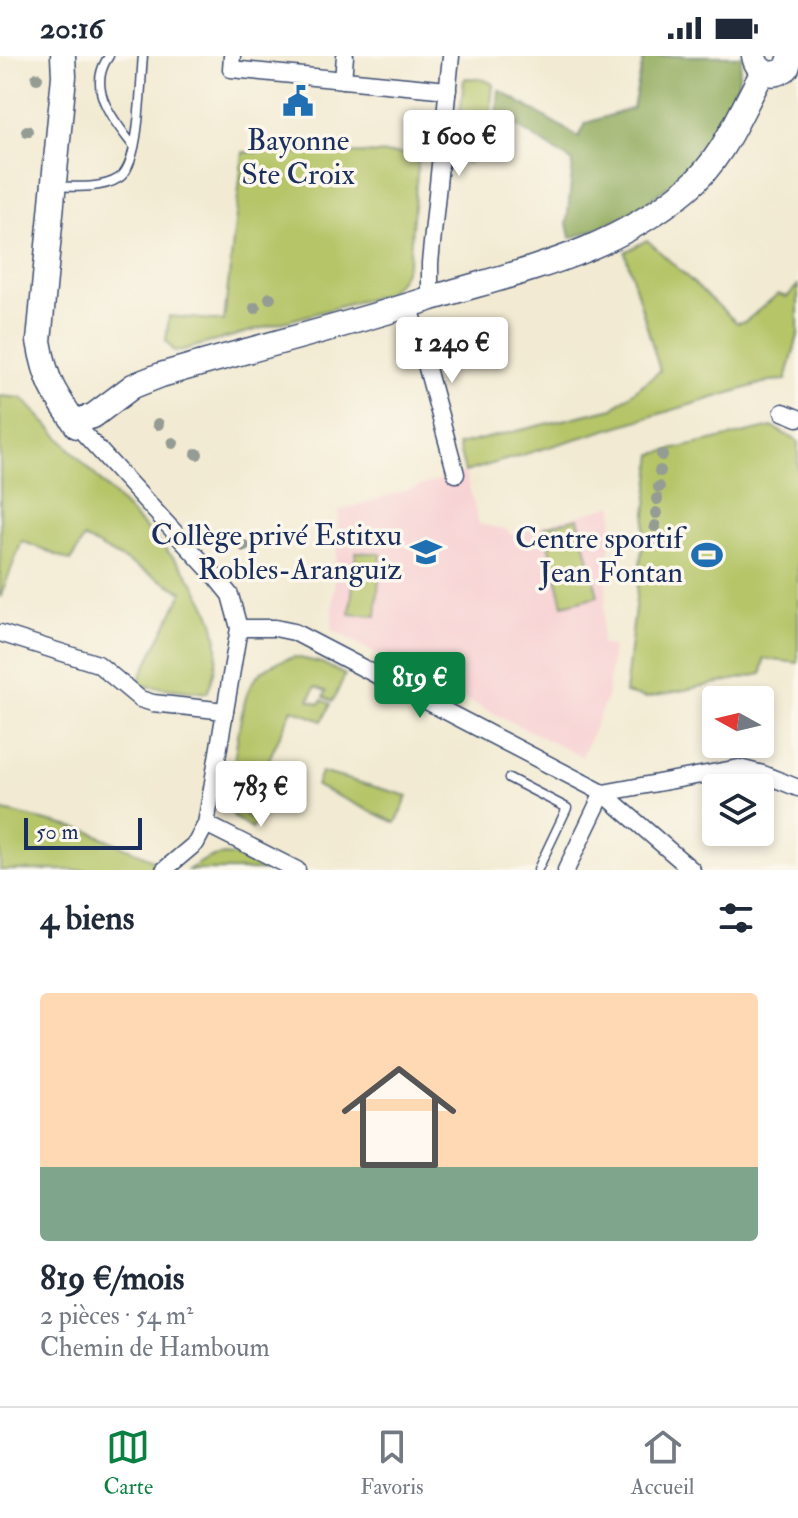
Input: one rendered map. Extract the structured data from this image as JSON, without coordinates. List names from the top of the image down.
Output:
{
  "places": {
    "public building": ["Bayonne Ste Croix"],
    "school or university": ["Collège privé Estitxu Robles-Aranguiz"],
    "sports": ["Centre sportif Jean Fontan"]
  },
  "scale_bar": "50 m",
  "north": "left",
  "page": {
    "status": "20:16",
    "price": [
      "1 600 €",
      "1 240 €",
      "819 €",
      "783 €"
    ],
    "scale": "50 m",
    "heading": "4 biens",
    "list": [
      {
        "name": "819 €/mois",
        "note": "2 pièces · 54 m² · Chemin de Hamboum"
      }
    ],
    "tabs": ["Carte", "Favoris", "Accueil"]
  }
}
